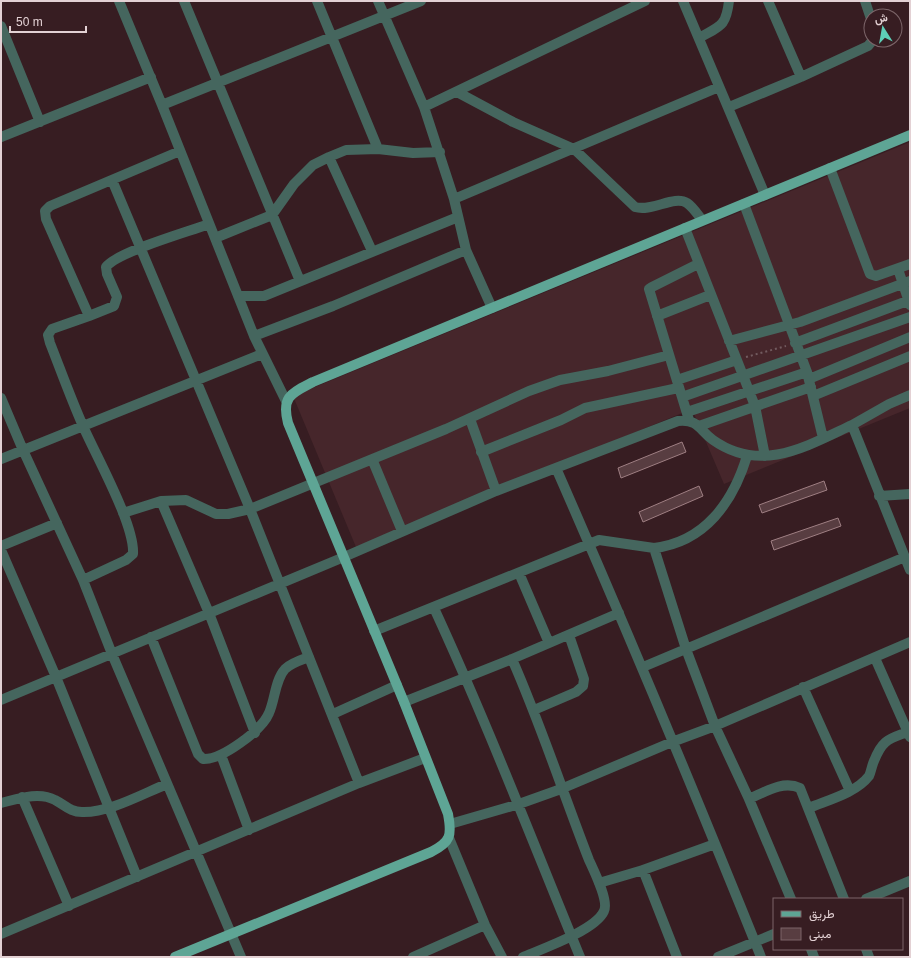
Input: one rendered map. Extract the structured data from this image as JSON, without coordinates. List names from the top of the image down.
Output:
{
  "legend": ["طريق", "مبنى"],
  "scale_bar": "50 m",
  "north": "top"
}
